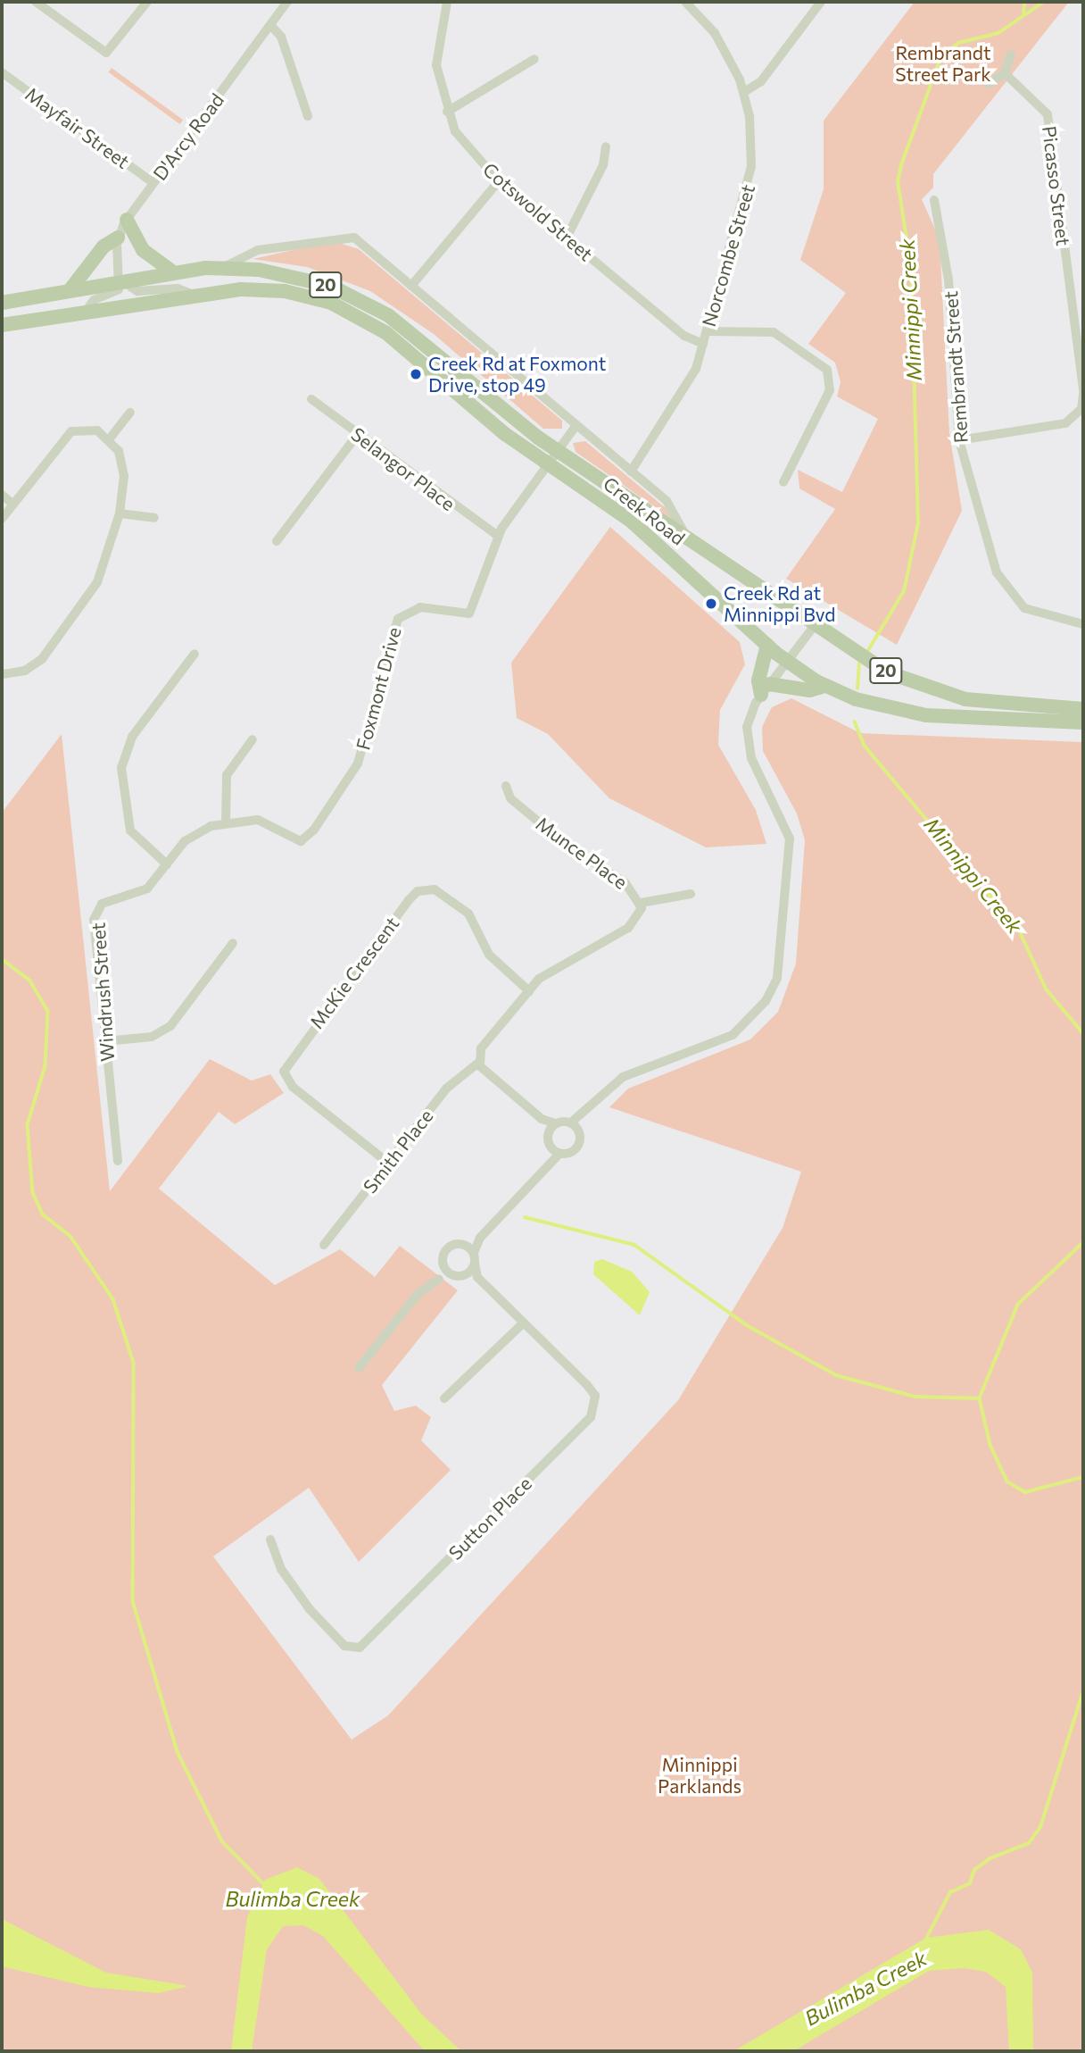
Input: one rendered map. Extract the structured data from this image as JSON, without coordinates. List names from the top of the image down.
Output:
{
  "streets": {
    "main road": ["20", "Creek Road"],
    "street": [
      "Mayfair Street",
      "D'Arcy Road",
      "Picasso Street",
      "Cotswold Street",
      "Norcombe Street",
      "Rembrandt Street",
      "Selangor Place",
      "Foxmont Drive",
      "Munce Place",
      "McKie Crescent",
      "Windrush Street",
      "Smith Place",
      "Sutton Place"
    ]
  },
  "crossings": [
    ["Mayfair Street", "D'Arcy Road"],
    ["Picasso Street", "Rembrandt Street"],
    ["Cotswold Street", "Norcombe Street"],
    ["Norcombe Street", "Creek Road"],
    ["Selangor Place", "Foxmont Drive"],
    ["Creek Road", "Foxmont Drive"],
    ["Foxmont Drive", "Windrush Street"],
    ["Munce Place", "McKie Crescent"],
    ["Munce Place", "Smith Place"],
    ["McKie Crescent", "Smith Place"]
  ],
  "water": ["Minnippi Creek", "Bulimba Creek"],
  "parks": ["Rembrandt Street Park", "Minnippi Parklands"],
  "places": ["Creek Rd at Foxmont Drive, stop 49", "Creek Rd at Minnippi Bvd"]
}
